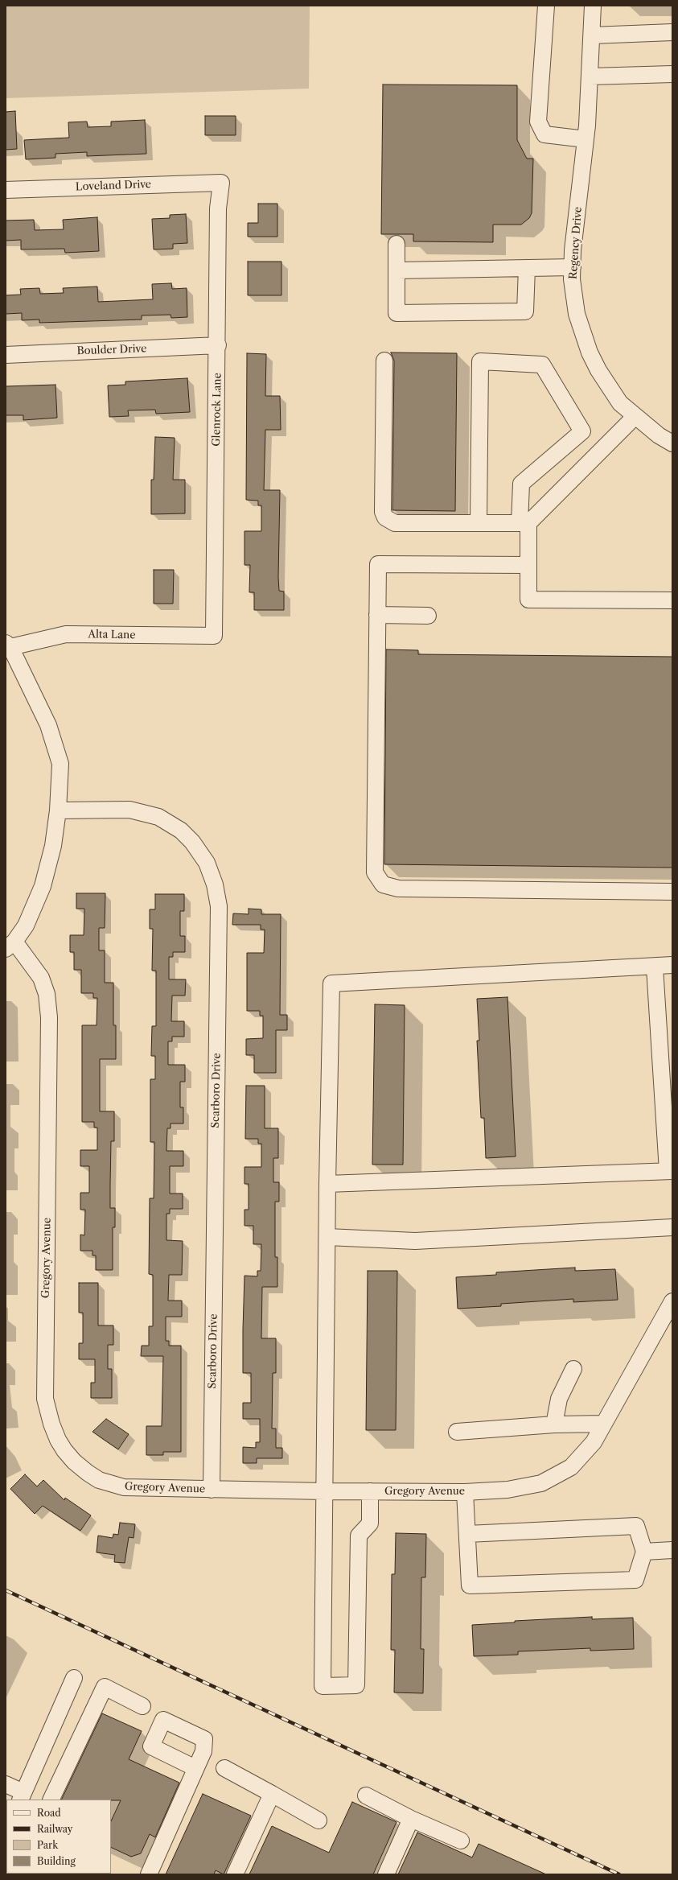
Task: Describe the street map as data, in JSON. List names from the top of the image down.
{
  "streets": {
    "street": [
      "Loveland Drive",
      "Regency Drive",
      "Boulder Drive",
      "Glenrock Lane",
      "Alta Lane",
      "Scarboro Drive",
      "Gregory Avenue"
    ]
  },
  "crossings": [
    ["Loveland Drive", "Glenrock Lane"],
    ["Boulder Drive", "Glenrock Lane"],
    ["Glenrock Lane", "Alta Lane"],
    ["Scarboro Drive", "Gregory Avenue"]
  ],
  "legend": [
    "Road",
    "Railway",
    "Park",
    "Building"
  ]
}
